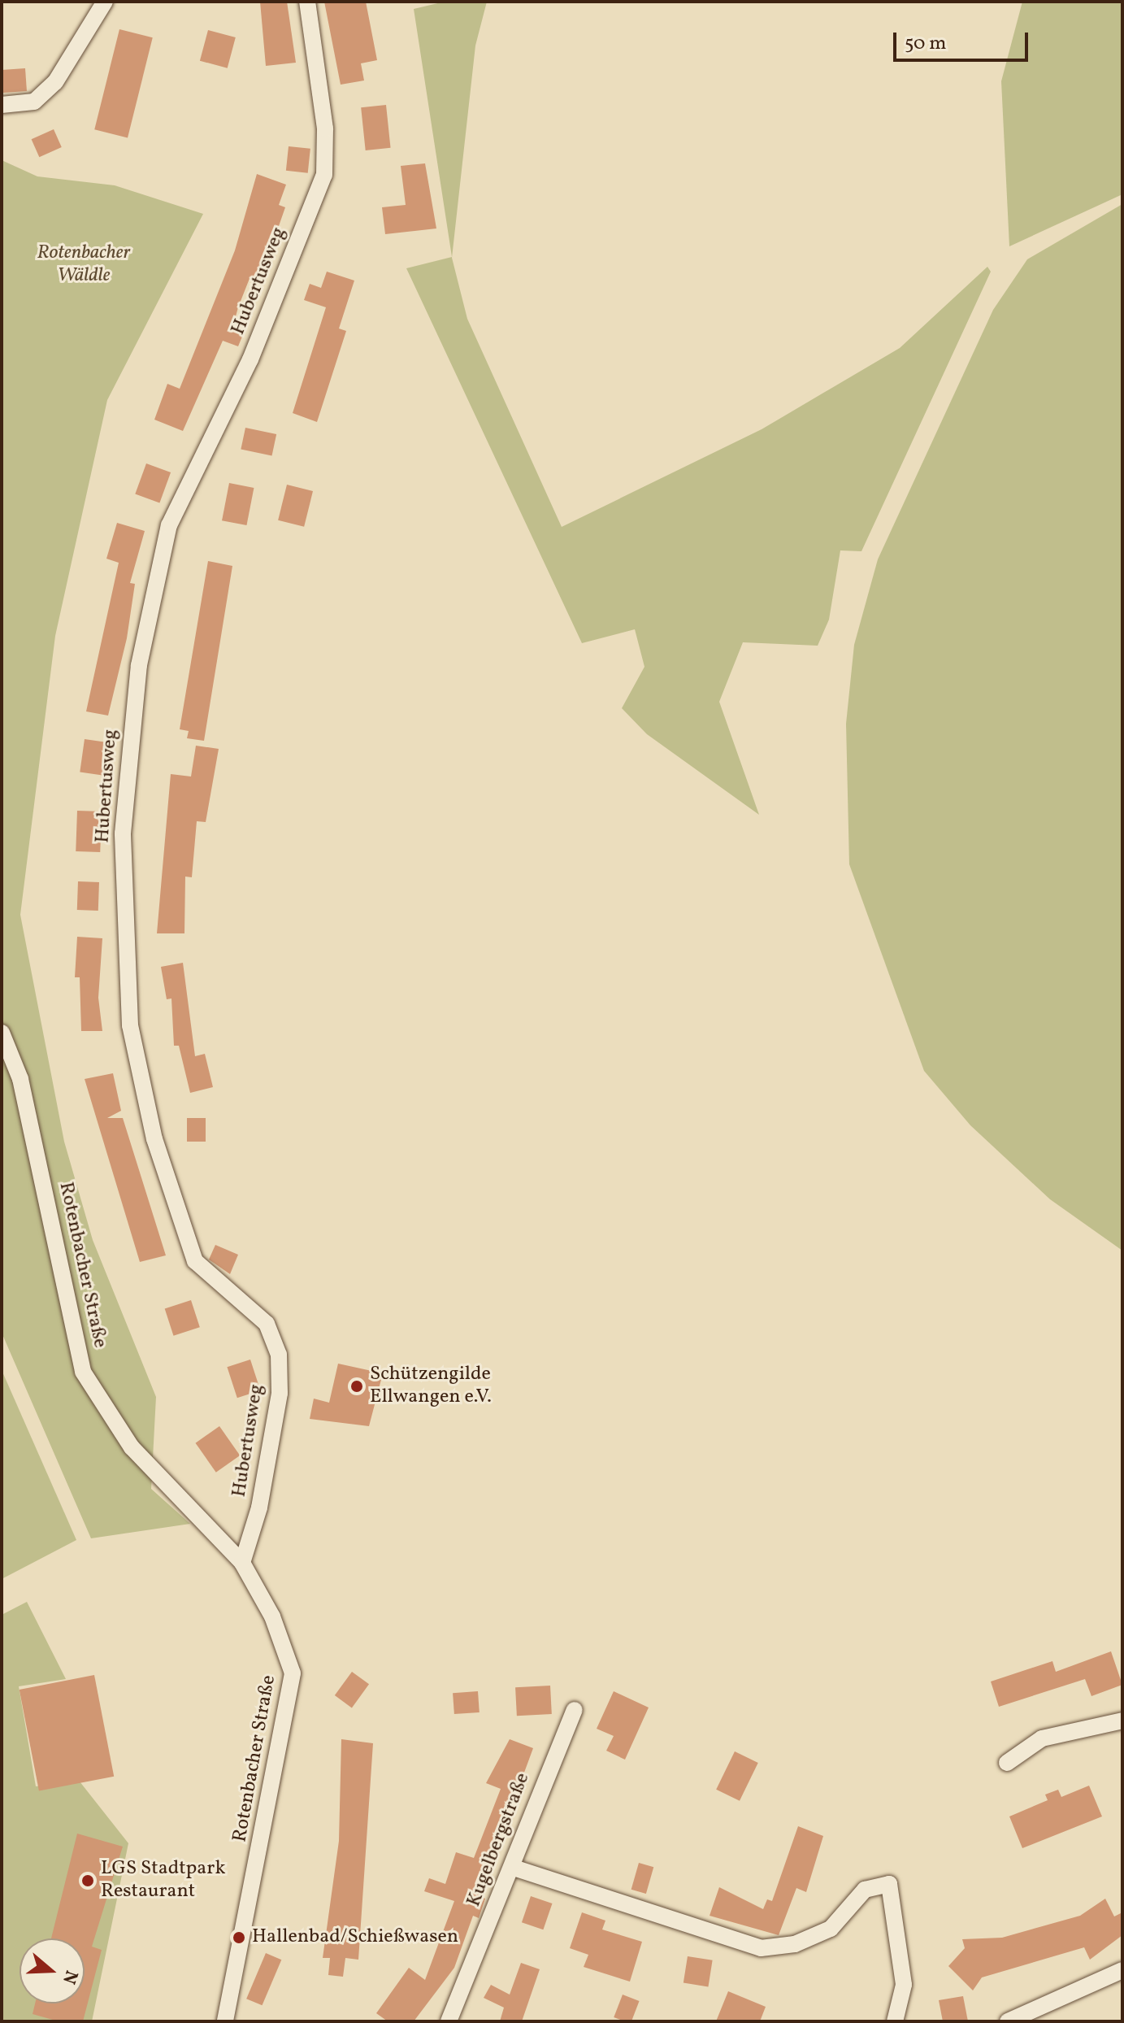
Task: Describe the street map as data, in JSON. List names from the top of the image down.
{
  "streets": {
    "street": ["Hubertusweg", "Rotenbacher Straße", "Kugelbergstraße"]
  },
  "crossings": [
    ["Hubertusweg", "Rotenbacher Straße"]
  ],
  "parks": ["Rotenbacher Wäldle"],
  "places": ["Schützengilde Ellwangen e.V.", "LGS Stadtpark Restaurant", "Hallenbad/Schießwasen"],
  "scale_bar": "50 m",
  "north": "right"
}
